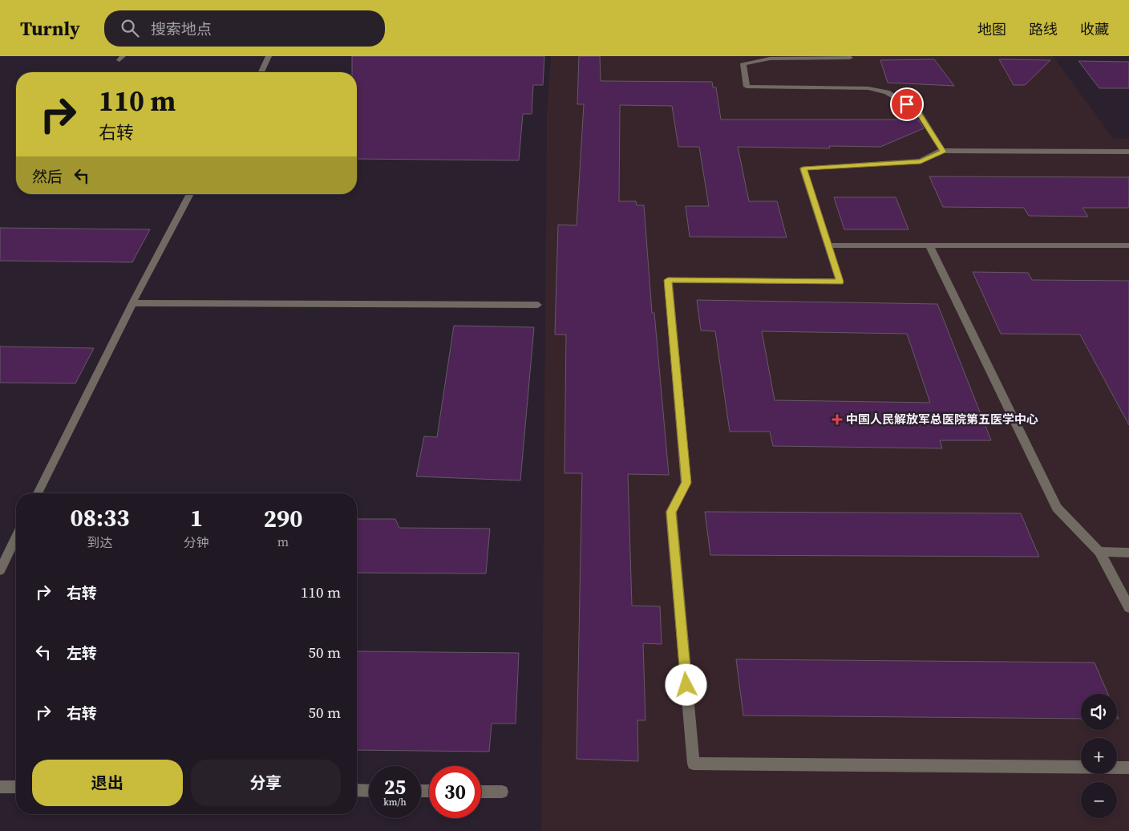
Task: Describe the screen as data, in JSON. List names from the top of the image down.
{
  "places": {
    "health": ["中国人民解放军总医院第五医学中心"]
  },
  "page": {
    "header": "Turnly",
    "search": "搜索地点",
    "nav": ["地图", "路线", "收藏"],
    "turn": ["110 m", "右转"],
    "then": "然后",
    "eta": [
      "08:33",
      "到达",
      "1",
      "分钟",
      "290",
      "m"
    ],
    "list": [
      {
        "name": "右转",
        "value": "110 m"
      },
      {
        "name": "左转",
        "value": "50 m"
      },
      {
        "name": "右转",
        "value": "50 m"
      }
    ],
    "map_buttons": ["+", "−"],
    "buttons": ["退出", "分享"],
    "speed": "25 km/h",
    "limit": "30"
  }
}
